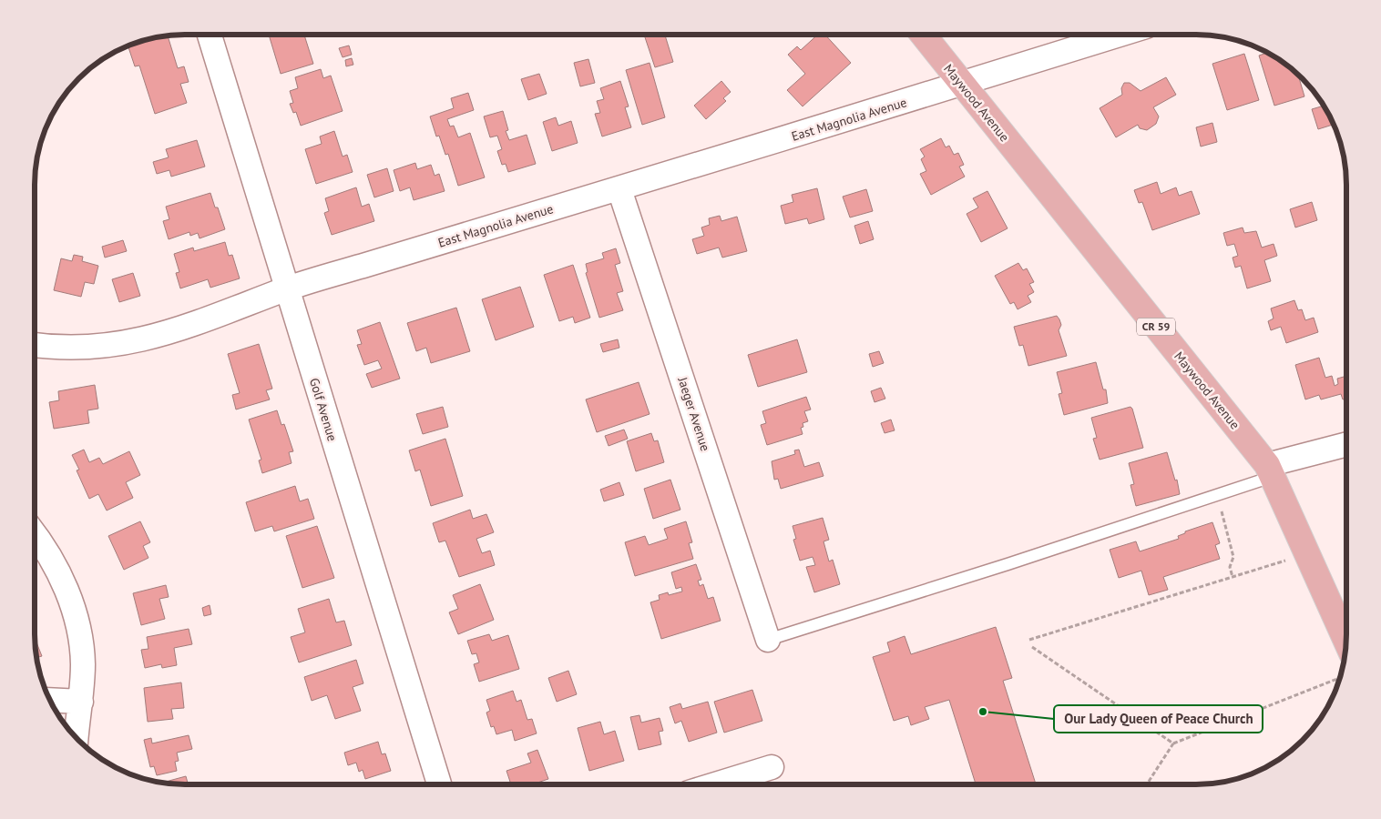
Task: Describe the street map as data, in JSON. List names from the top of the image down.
{
  "streets": {
    "main road": ["Maywood Avenue", "CR 59"],
    "street": ["East Magnolia Avenue", "Golf Avenue", "Jaeger Avenue"]
  },
  "crossings": [
    ["Maywood Avenue", "East Magnolia Avenue"],
    ["East Magnolia Avenue", "Golf Avenue"],
    ["East Magnolia Avenue", "Jaeger Avenue"]
  ],
  "places": ["Our Lady Queen of Peace Church"]
}
